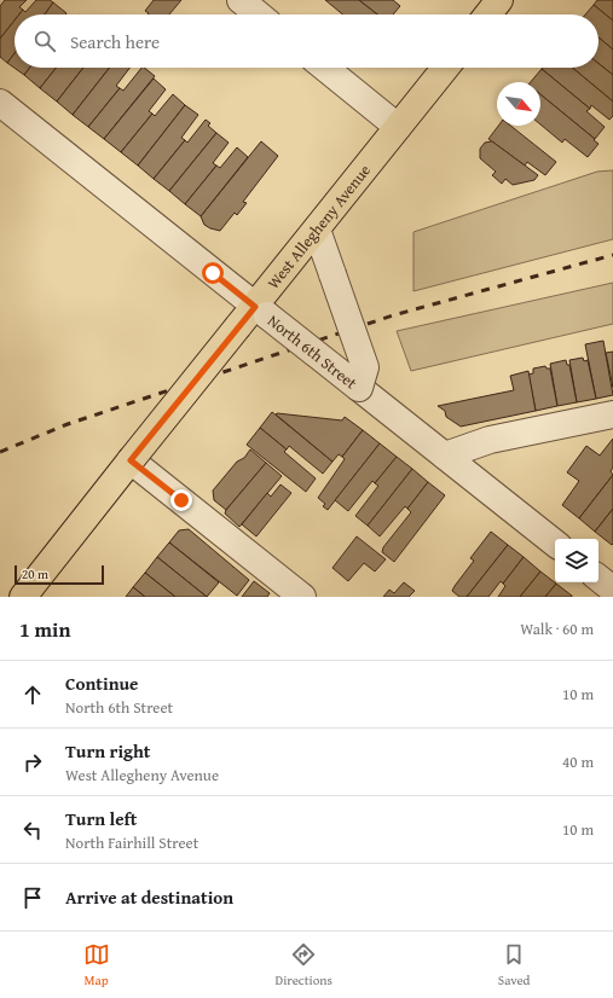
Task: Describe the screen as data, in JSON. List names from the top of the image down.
{
  "streets": {
    "main road": ["West Allegheny Avenue"],
    "street": ["North 6th Street"]
  },
  "crossings": [
    ["West Allegheny Avenue", "North 6th Street"]
  ],
  "scale_bar": "20 m",
  "north": "bottom right",
  "page": {
    "search": "Search here",
    "scale": "20 m",
    "heading": ["1 min", "Walk · 60 m"],
    "list": [
      ["Continue", "North 6th Street", "10 m"],
      ["Turn right", "West Allegheny Avenue", "40 m"],
      ["Turn left", "North Fairhill Street", "10 m"],
      "Arrive at destination"
    ],
    "nav": ["Map", "Directions", "Saved"]
  }
}
